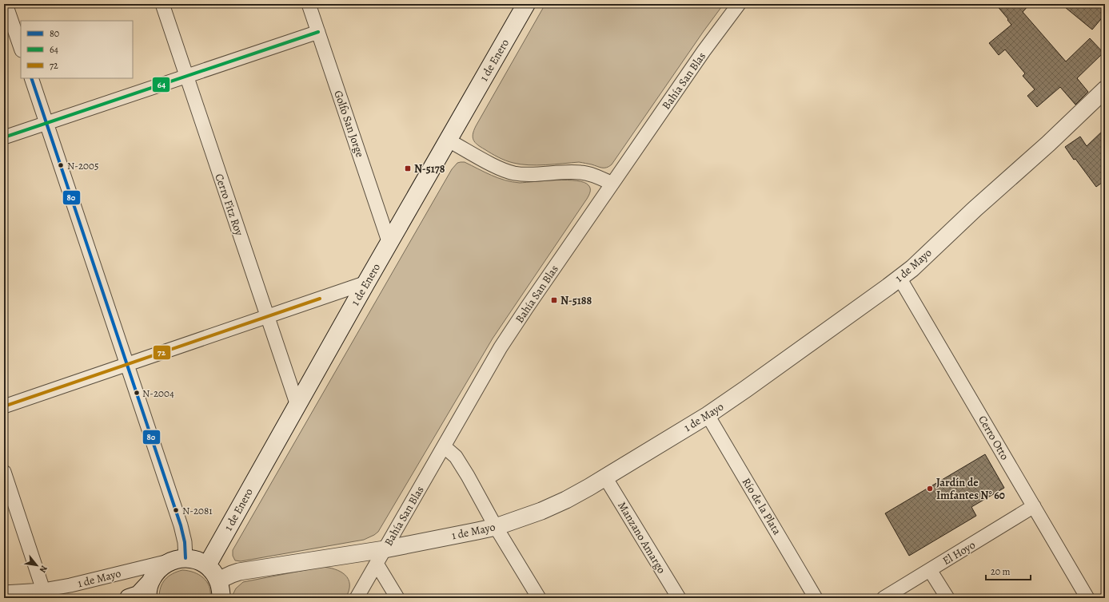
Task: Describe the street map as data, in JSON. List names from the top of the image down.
{
  "streets": {
    "main road": ["1 de Enero"],
    "street": [
      "Bahía San Blas",
      "Golfo San Jorge",
      "Cerro Fitz Roy",
      "1 de Mayo",
      "Cerro Otto",
      "Río de la Plata",
      "Manzano Amargo",
      "El Hoyo"
    ]
  },
  "crossings": [
    ["1 de Enero", "Golfo San Jorge"],
    ["1 de Enero", "Cerro Fitz Roy"],
    ["Bahía San Blas", "1 de Mayo"],
    ["1 de Mayo", "Cerro Otto"],
    ["1 de Mayo", "Río de la Plata"],
    ["1 de Mayo", "Manzano Amargo"],
    ["Cerro Otto", "El Hoyo"]
  ],
  "places": {
    "other": [
      "N-2005",
      "N-2004",
      "Jardín de Imfantes N° 60",
      "N-2081"
    ],
    "transit": ["N-5178", "N-5188"]
  },
  "lines": ["transit line 64", "transit line 80", "transit line 72"],
  "legend": ["80", "64", "72"],
  "scale_bar": "20 m",
  "north": "bottom right"
}
